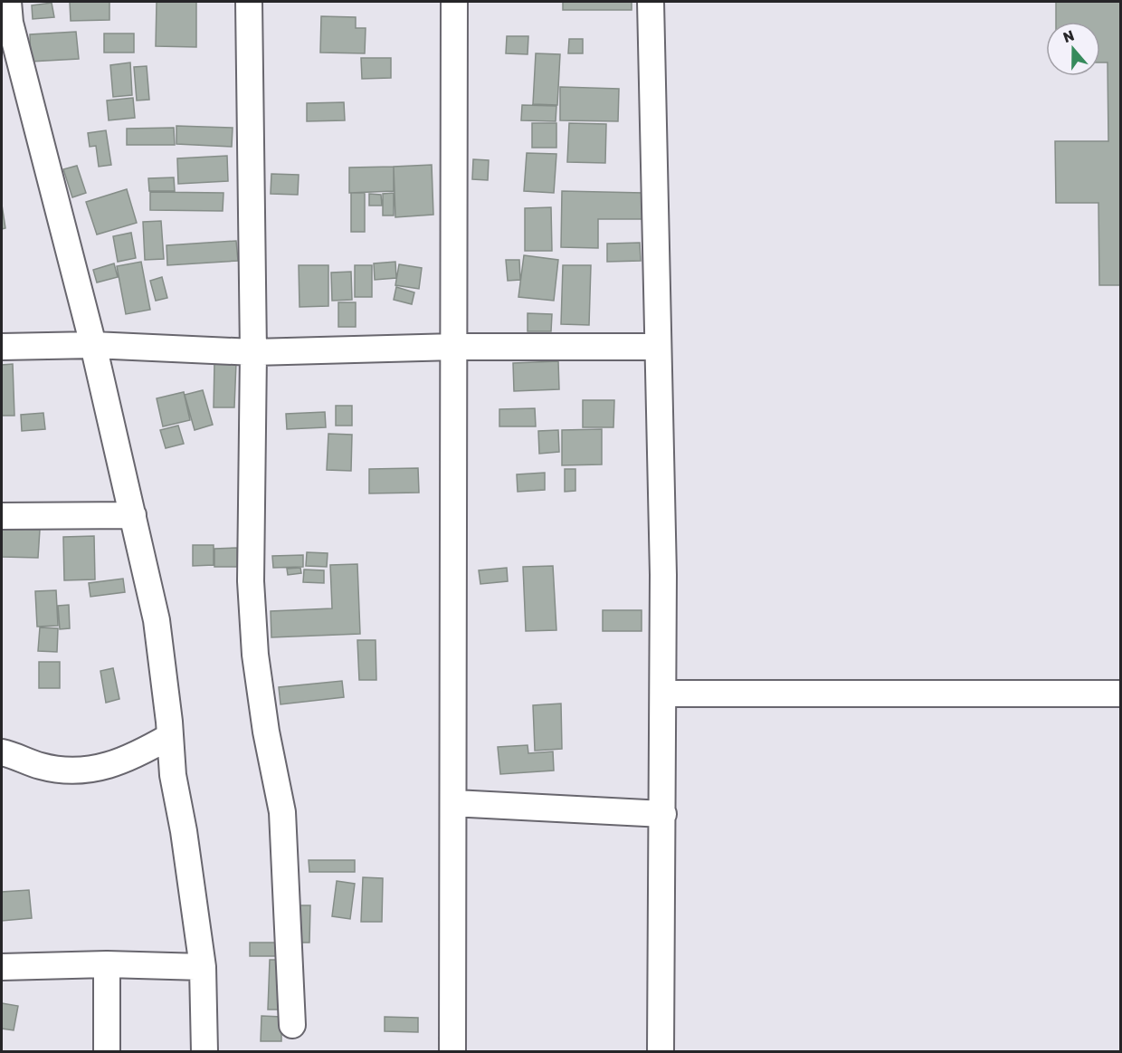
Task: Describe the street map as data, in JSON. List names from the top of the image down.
{
  "north": "top"
}
